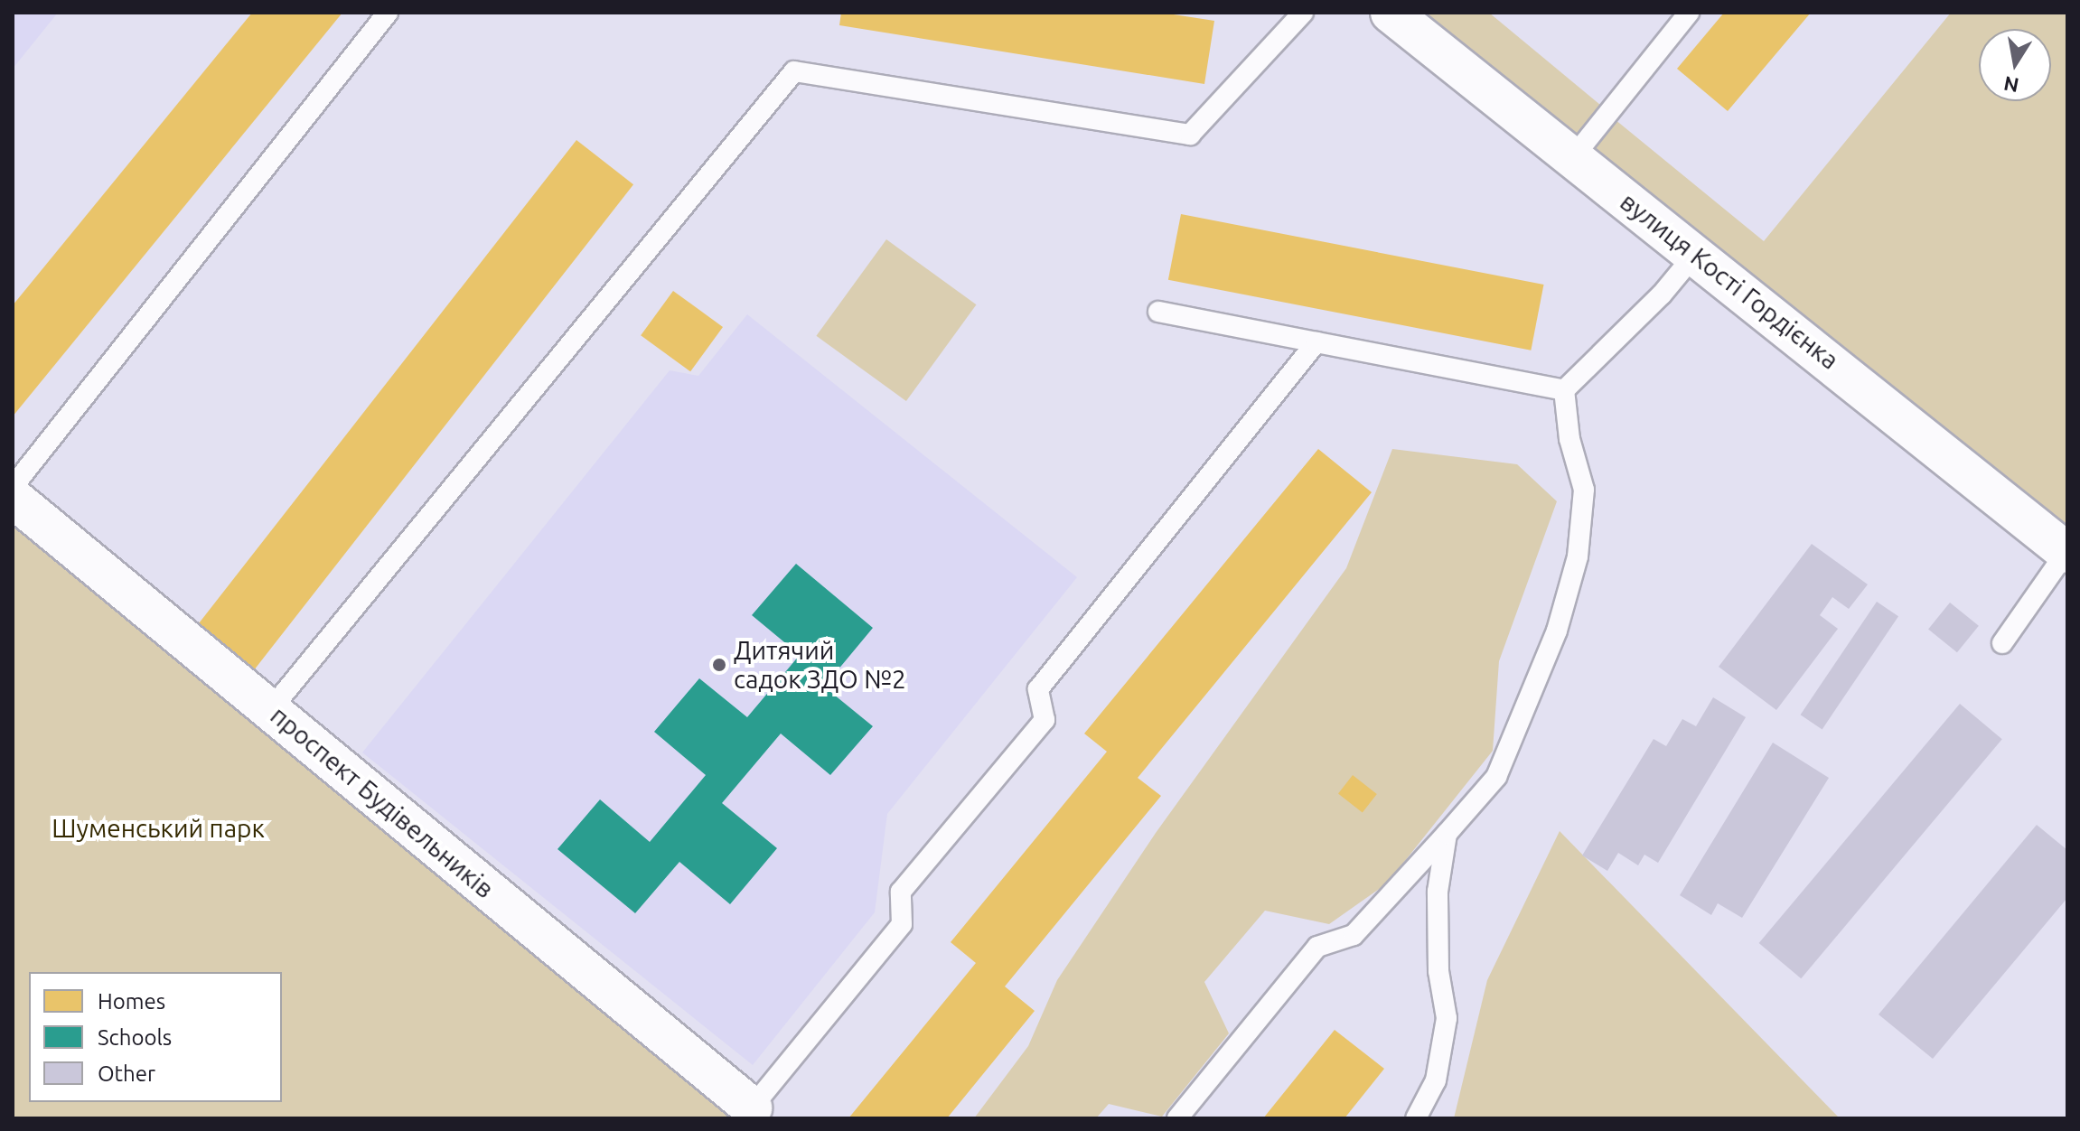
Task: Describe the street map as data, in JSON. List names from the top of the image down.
{
  "streets": {
    "street": ["вулиця Кості Гордієнка", "проспект Будівельників"]
  },
  "parks": ["Шуменський парк"],
  "places": ["Дитячий садок ЗДО №2"],
  "legend": ["Homes", "Schools", "Other"],
  "north": "bottom"
}
